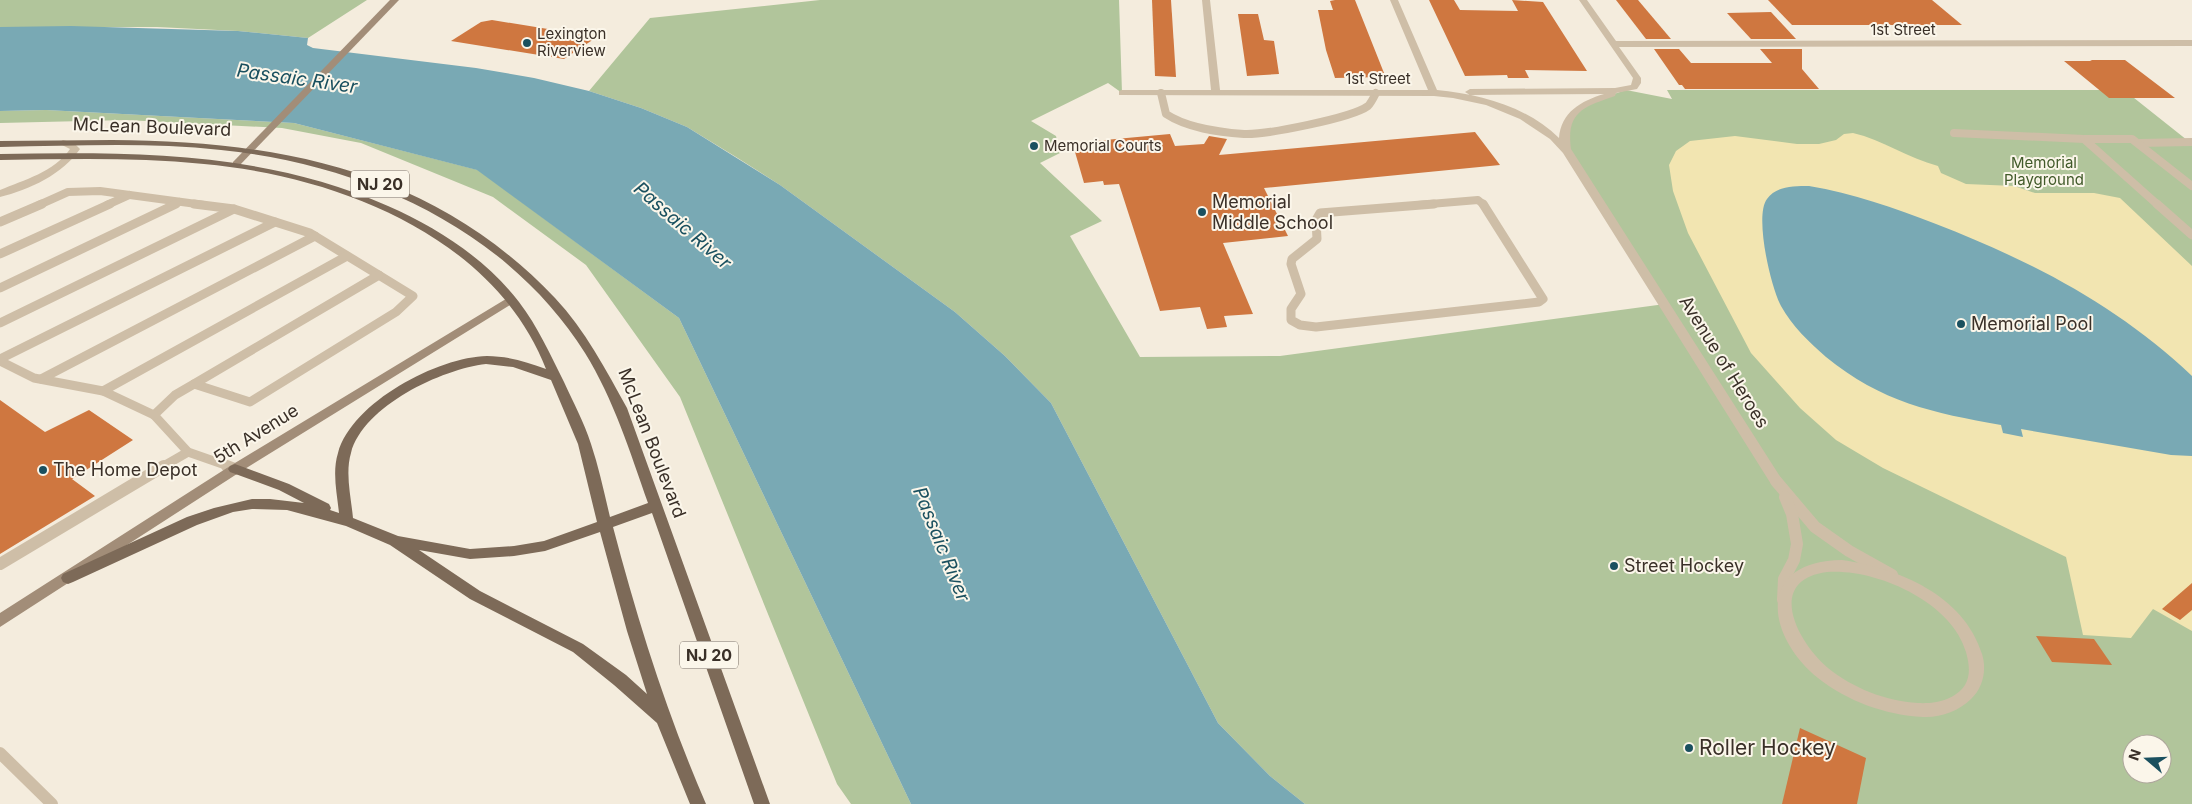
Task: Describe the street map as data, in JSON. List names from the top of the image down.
{
  "streets": {
    "main road": ["McLean Boulevard", "NJ 20", "5th Avenue"],
    "street": ["1st Street", "Avenue of Heroes"]
  },
  "crossings": [
    ["1st Street", "Avenue of Heroes"],
    ["McLean Boulevard", "5th Avenue"]
  ],
  "water": ["Passaic River"],
  "parks": ["Memorial Playground"],
  "places": [
    "Lexington Riverview",
    "Memorial Courts",
    "Memorial Middle School",
    "Memorial Pool",
    "The Home Depot",
    "Street Hockey",
    "Roller Hockey"
  ],
  "north": "left"
}
